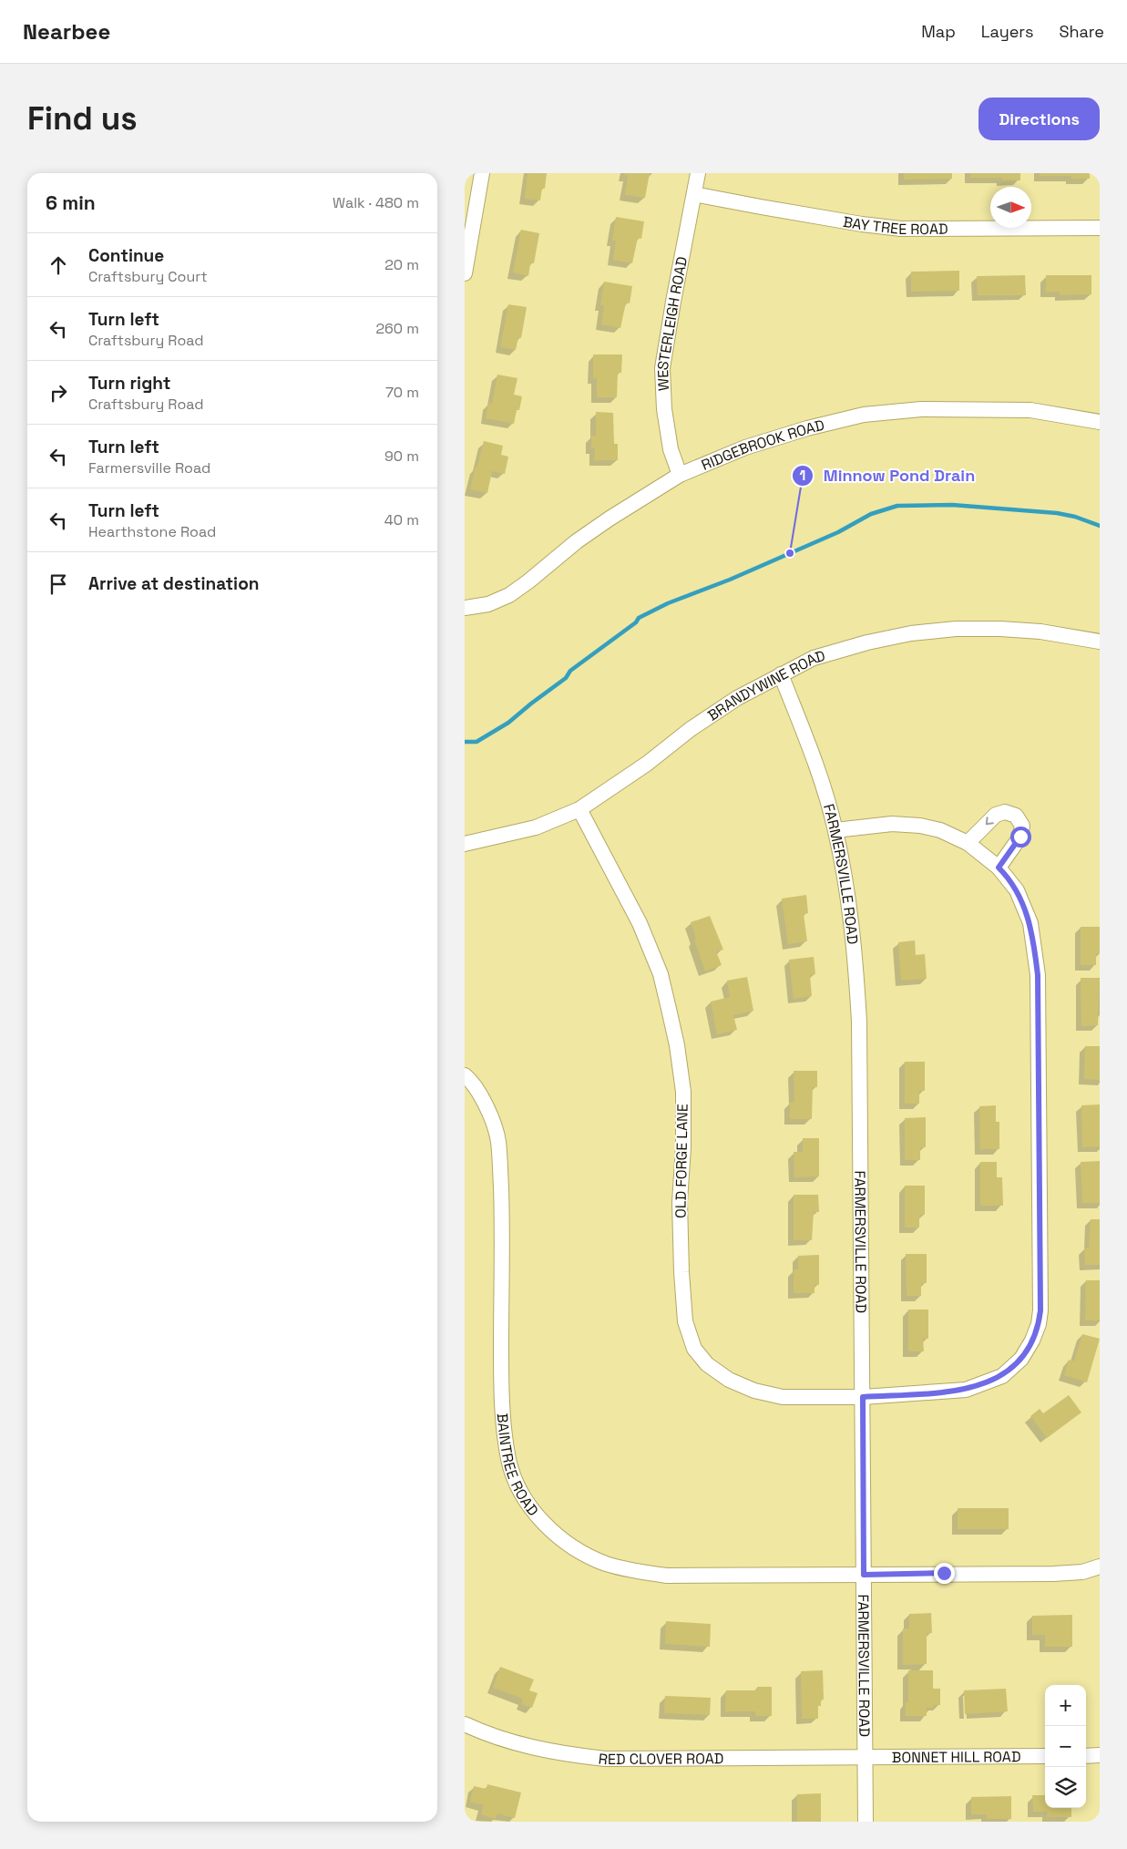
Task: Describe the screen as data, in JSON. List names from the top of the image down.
{
  "streets": {
    "street": [
      "BAY TREE ROAD",
      "WESTERLEIGH ROAD",
      "RIDGEBROOK ROAD",
      "BRANDYWINE ROAD",
      "FARMERSVILLE ROAD",
      "OLD FORGE LANE",
      "BAINTREE ROAD",
      "BONNET HILL ROAD",
      "RED CLOVER ROAD"
    ]
  },
  "crossings": [
    ["BAY TREE ROAD", "WESTERLEIGH ROAD"],
    ["WESTERLEIGH ROAD", "RIDGEBROOK ROAD"],
    ["BRANDYWINE ROAD", "FARMERSVILLE ROAD"],
    ["BRANDYWINE ROAD", "OLD FORGE LANE"],
    ["FARMERSVILLE ROAD", "OLD FORGE LANE"],
    ["FARMERSVILLE ROAD", "BAINTREE ROAD"],
    ["FARMERSVILLE ROAD", "BONNET HILL ROAD"],
    ["FARMERSVILLE ROAD", "RED CLOVER ROAD"],
    ["BONNET HILL ROAD", "RED CLOVER ROAD"]
  ],
  "places": ["Minnow Pond Drain"],
  "north": "right",
  "page": {
    "header": "Nearbee",
    "nav": ["Map", "Layers", "Share"],
    "buttons": "Directions",
    "title": "Find us",
    "heading": ["6 min", "Walk · 480 m"],
    "list": [
      ["Continue", "Craftsbury Court", "20 m"],
      ["Turn left", "Craftsbury Road", "260 m"],
      ["Turn right", "Craftsbury Road", "70 m"],
      ["Turn left", "Farmersville Road", "90 m"],
      ["Turn left", "Hearthstone Road", "40 m"],
      "Arrive at destination"
    ],
    "map_buttons": ["+", "−"]
  }
}
